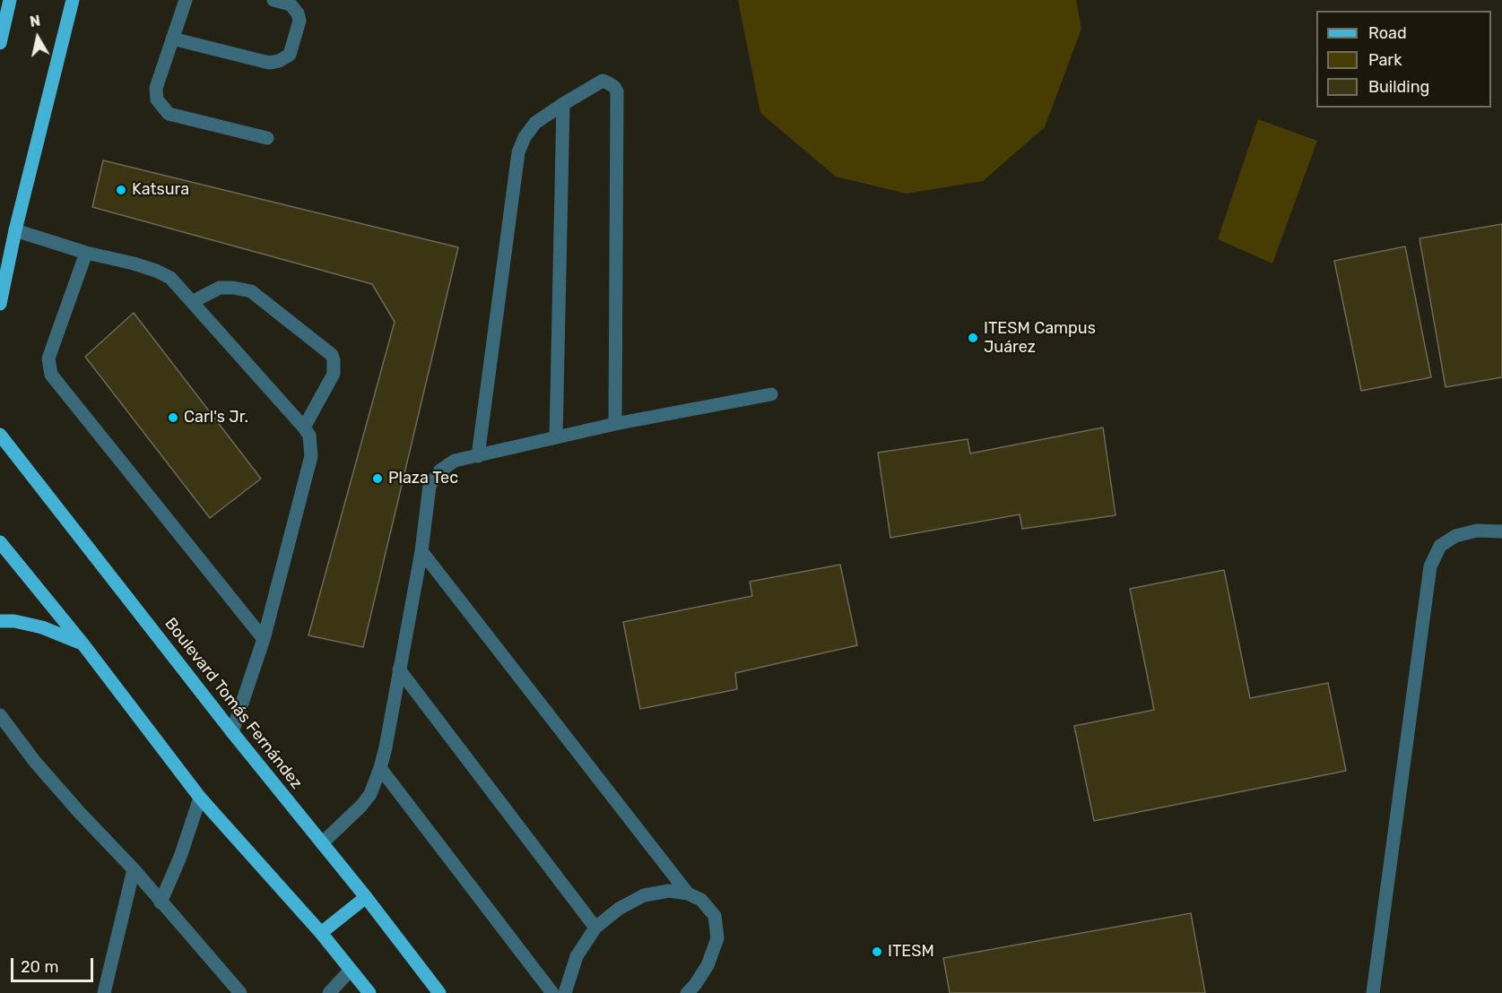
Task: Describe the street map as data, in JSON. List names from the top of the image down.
{
  "streets": {
    "main road": ["Boulevard Tomás Fernández"]
  },
  "places": [
    "Katsura",
    "ITESM Campus Juárez",
    "Carl's Jr.",
    "Plaza Tec",
    "ITESM"
  ],
  "legend": ["Road", "Park", "Building"],
  "scale_bar": "20 m",
  "north": "top"
}
